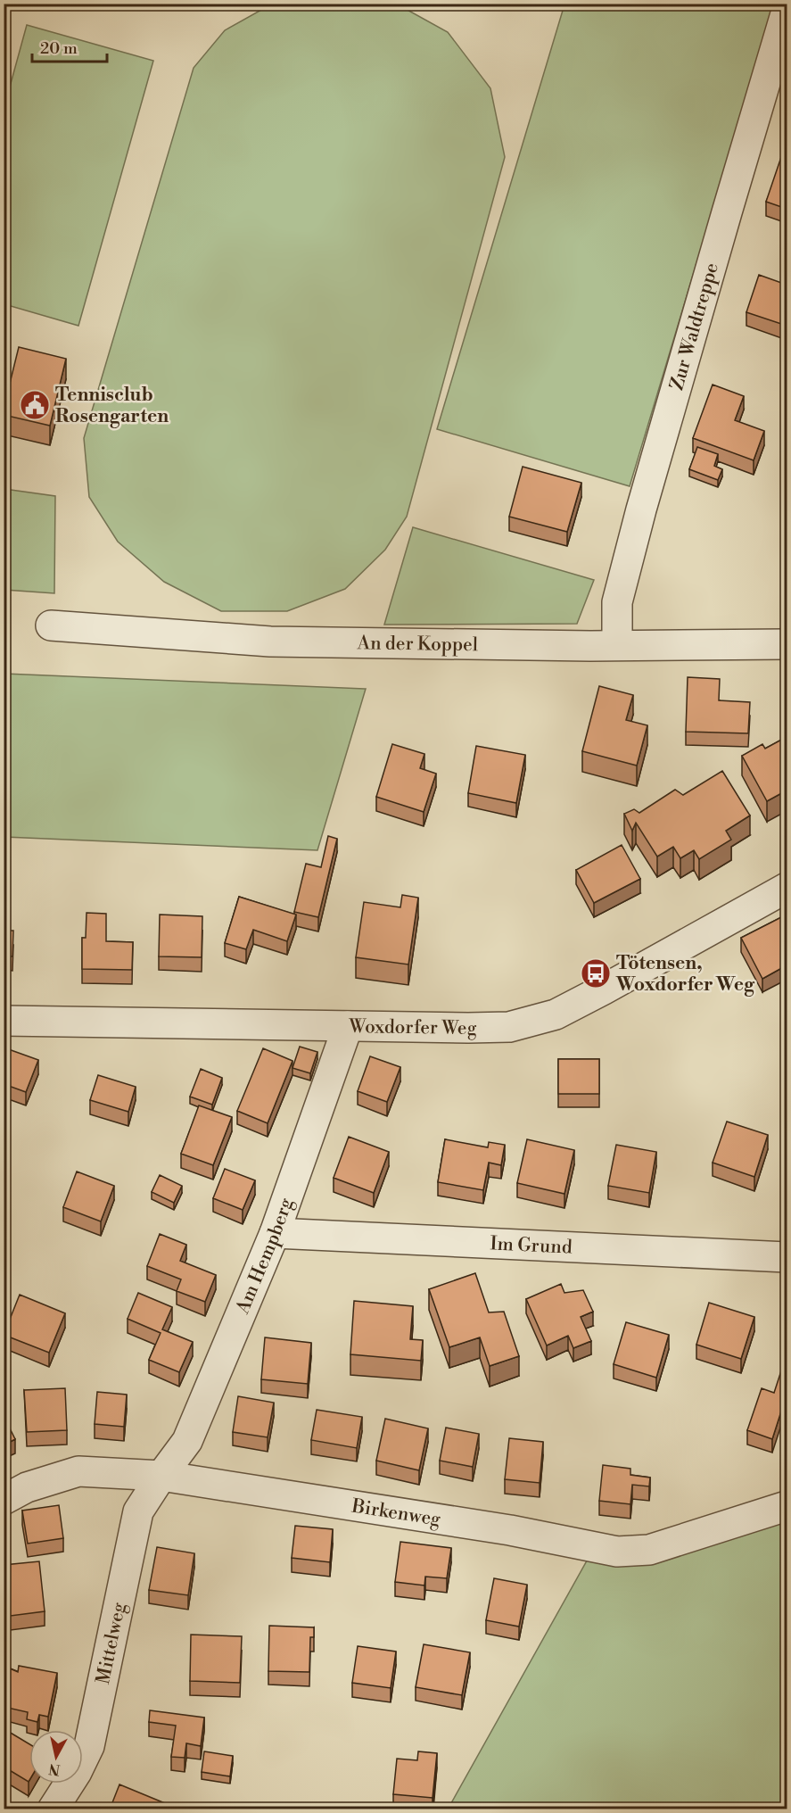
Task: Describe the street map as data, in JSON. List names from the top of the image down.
{
  "streets": {
    "street": [
      "Zur Waldtreppe",
      "An der Koppel",
      "Woxdorfer Weg",
      "Im Grund",
      "Am Hempberg",
      "Birkenweg",
      "Mittelweg"
    ]
  },
  "crossings": [
    ["Zur Waldtreppe", "An der Koppel"],
    ["Woxdorfer Weg", "Am Hempberg"],
    ["Im Grund", "Am Hempberg"],
    ["Am Hempberg", "Birkenweg"],
    ["Am Hempberg", "Mittelweg"],
    ["Birkenweg", "Mittelweg"]
  ],
  "places": {
    "public building": ["Tennisclub Rosengarten"],
    "bus stop": ["Tötensen, Woxdorfer Weg"]
  },
  "scale_bar": "20 m",
  "north": "bottom"
}
